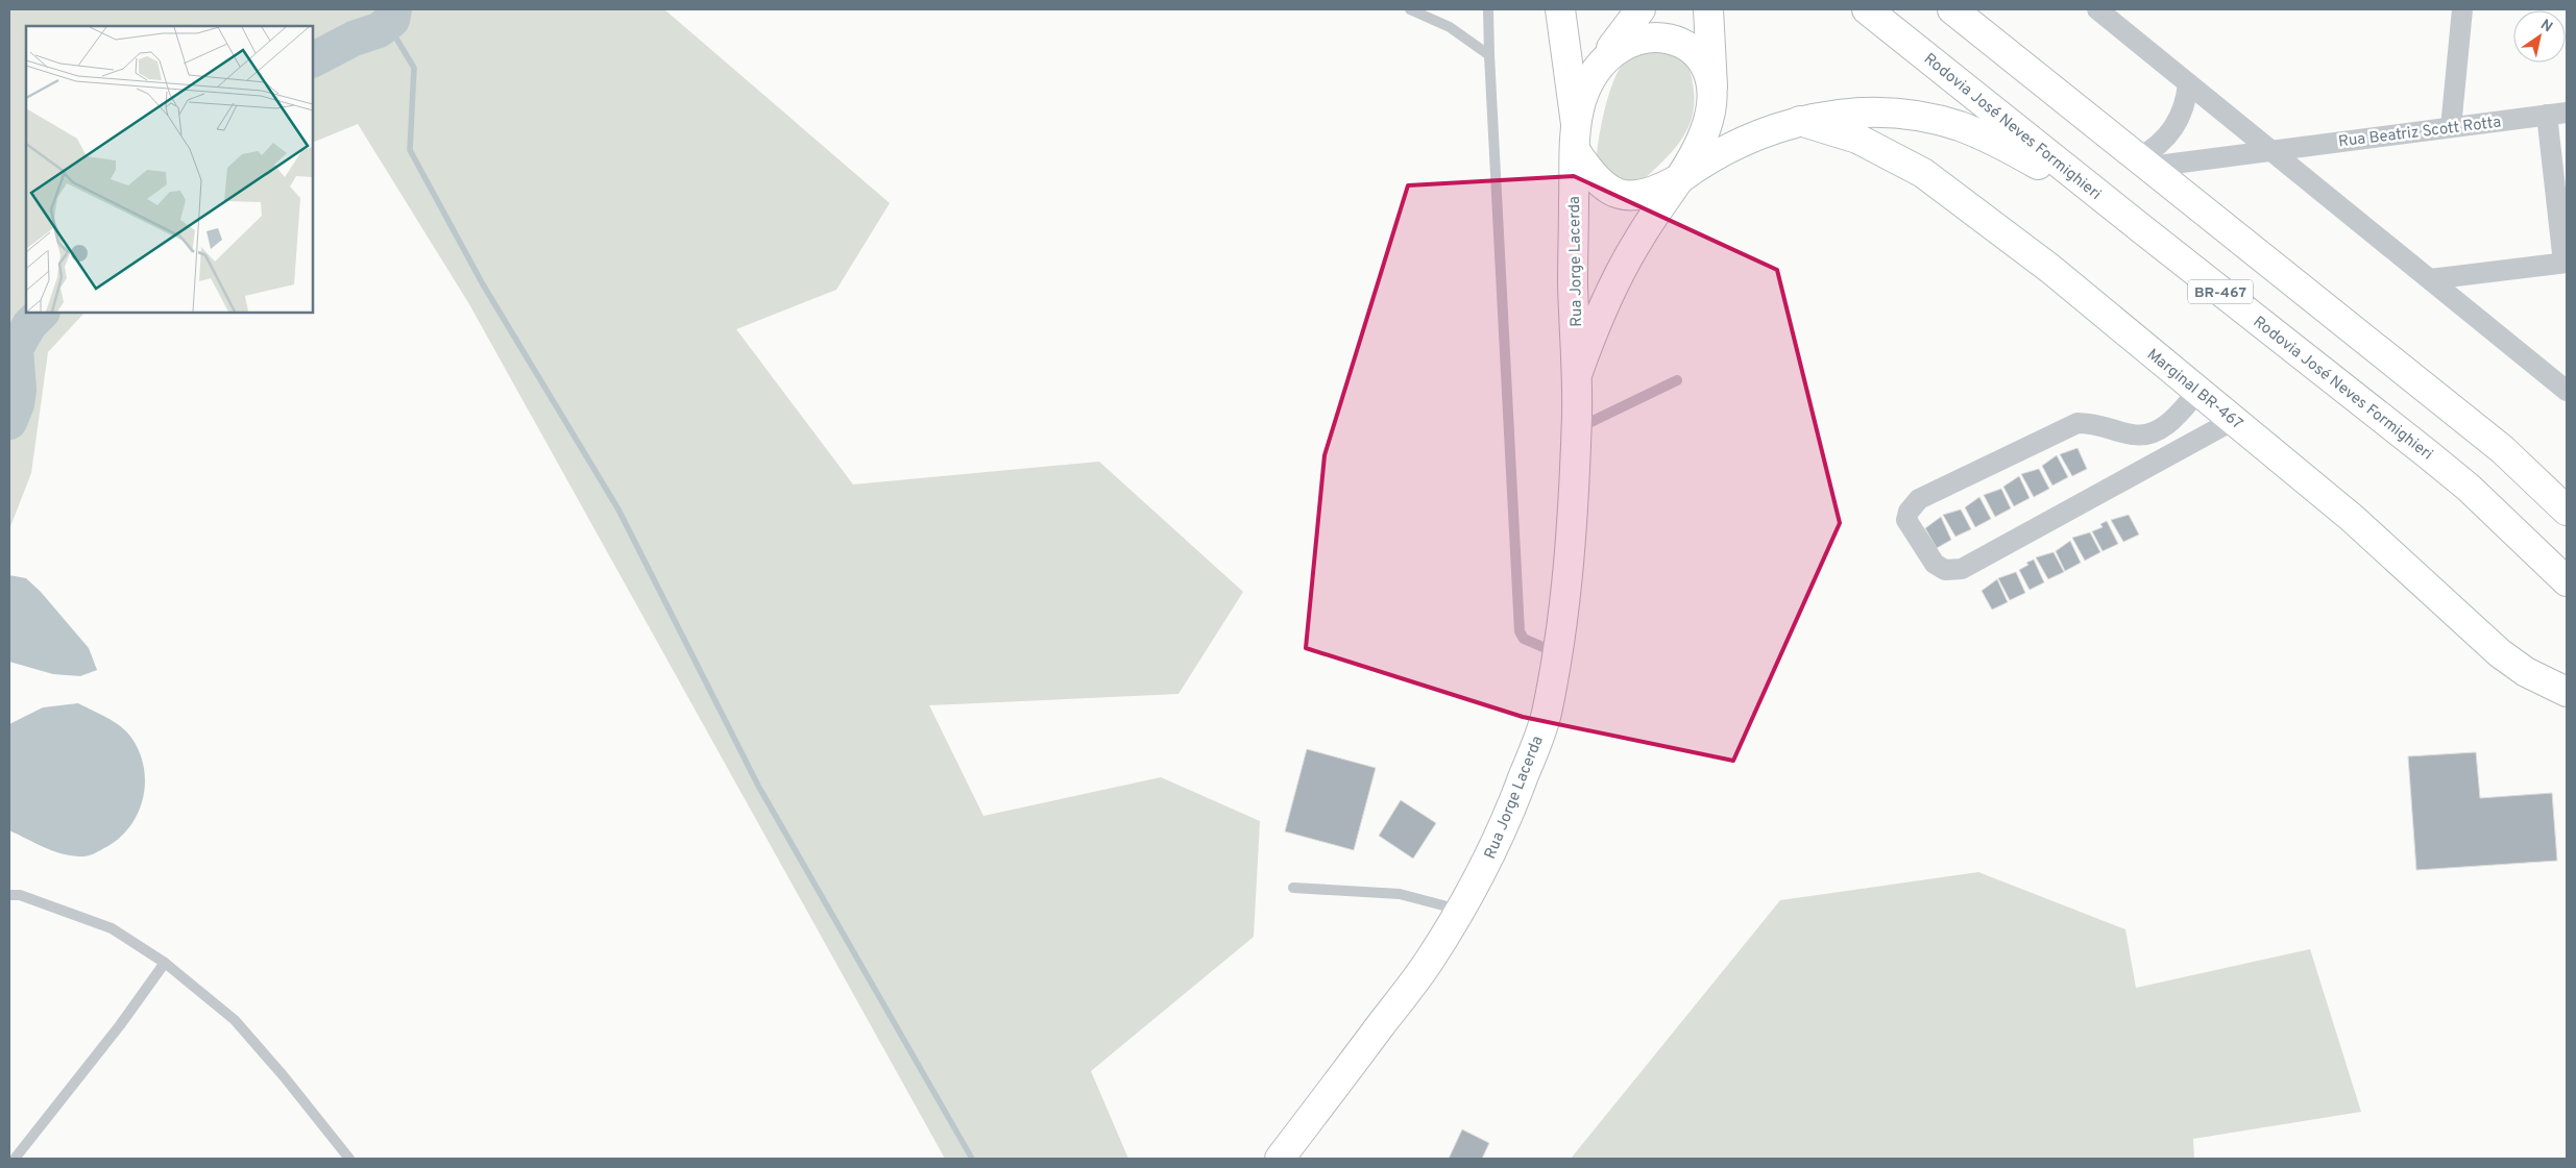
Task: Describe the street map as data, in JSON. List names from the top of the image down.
{
  "streets": {
    "main road": [
      "Rodovia José Neves Formighieri",
      "Rua Jorge Lacerda",
      "BR-467",
      "Marginal BR-467"
    ],
    "street": ["Rua Beatriz Scott Rotta"]
  },
  "crossings": [
    ["Rua Beatriz Scott Rotta", "BR-467"]
  ],
  "north": "top right"
}
